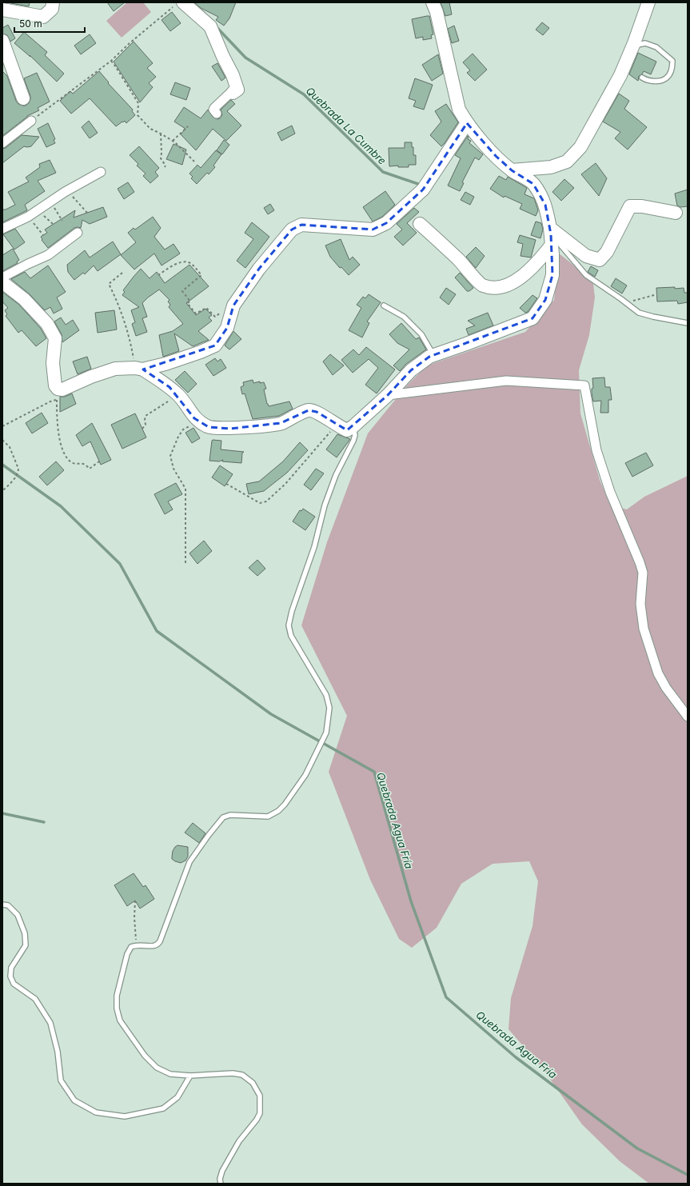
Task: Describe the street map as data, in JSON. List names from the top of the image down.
{
  "water": ["Quebrada La Cumbre", "Quebrada Agua Fría"],
  "scale_bar": "50 m"
}
